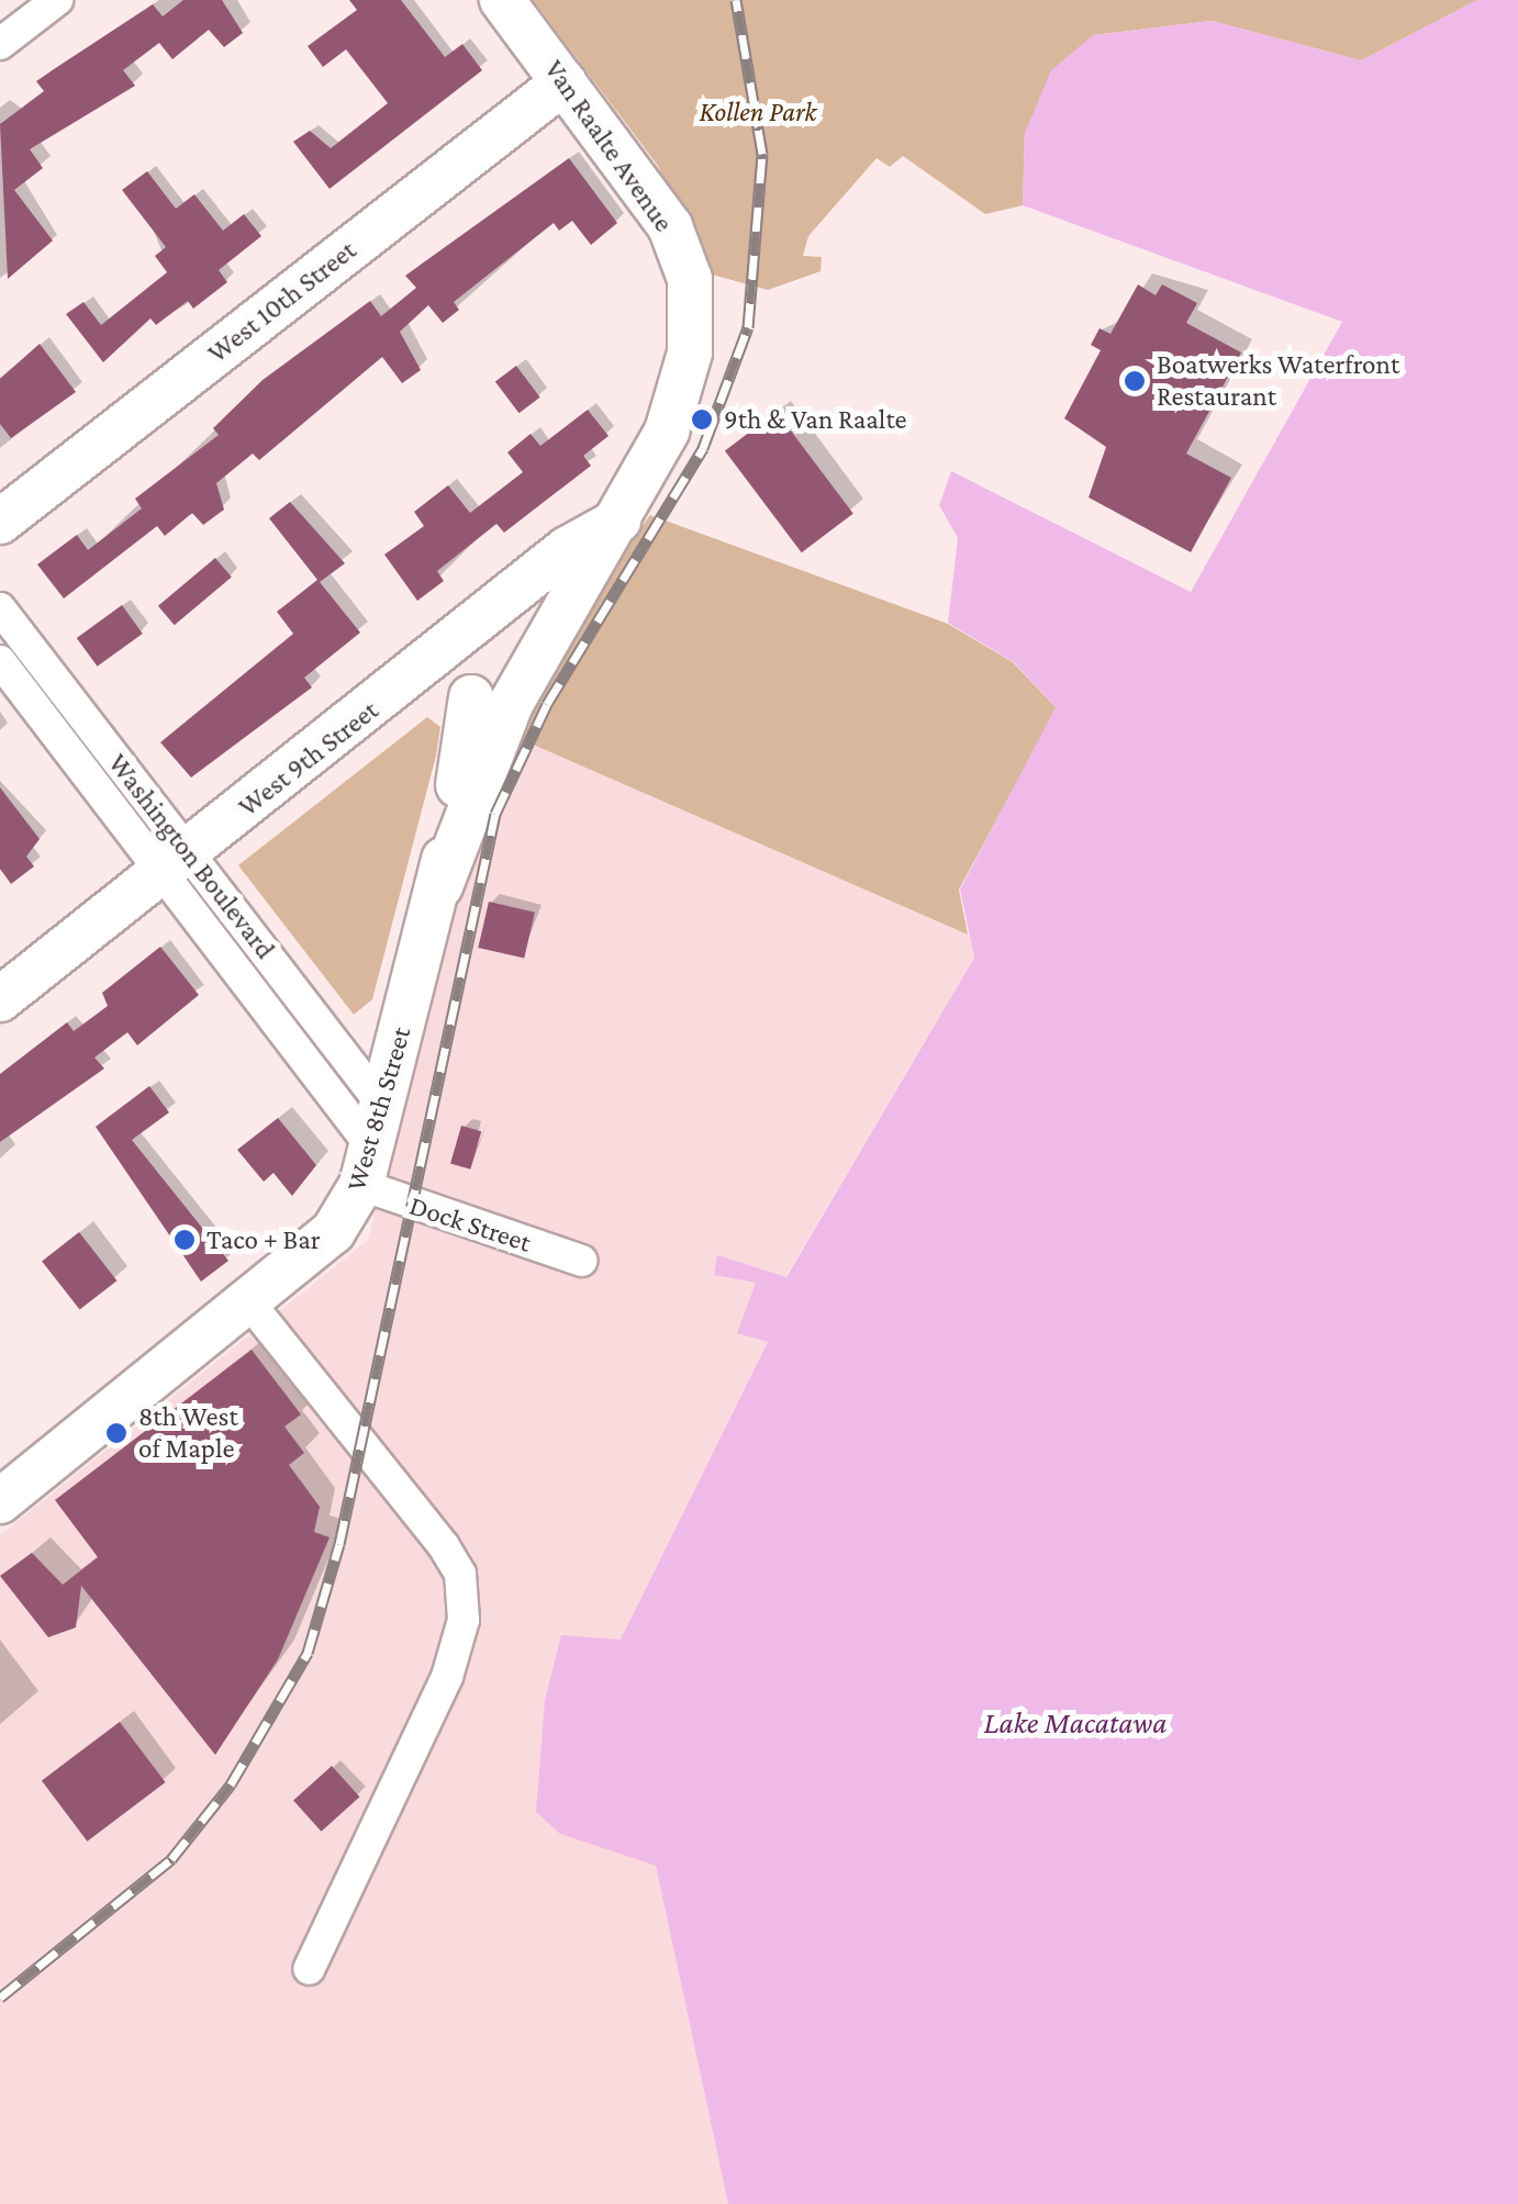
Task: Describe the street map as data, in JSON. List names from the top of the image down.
{
  "streets": {
    "street": [
      "Van Raalte Avenue",
      "West 10th Street",
      "West 9th Street",
      "Washington Boulevard",
      "West 8th Street",
      "Dock Street"
    ]
  },
  "crossings": [
    ["Van Raalte Avenue", "West 10th Street"],
    ["Van Raalte Avenue", "West 8th Street"],
    ["West 9th Street", "Washington Boulevard"],
    ["West 9th Street", "West 8th Street"],
    ["Washington Boulevard", "West 8th Street"],
    ["Washington Boulevard", "Dock Street"],
    ["West 8th Street", "Dock Street"]
  ],
  "water": ["Lake Macatawa"],
  "parks": ["Kollen Park"],
  "places": [
    "Boatwerks Waterfront Restaurant",
    "9th & Van Raalte",
    "Taco + Bar",
    "8th West of Maple"
  ]
}
